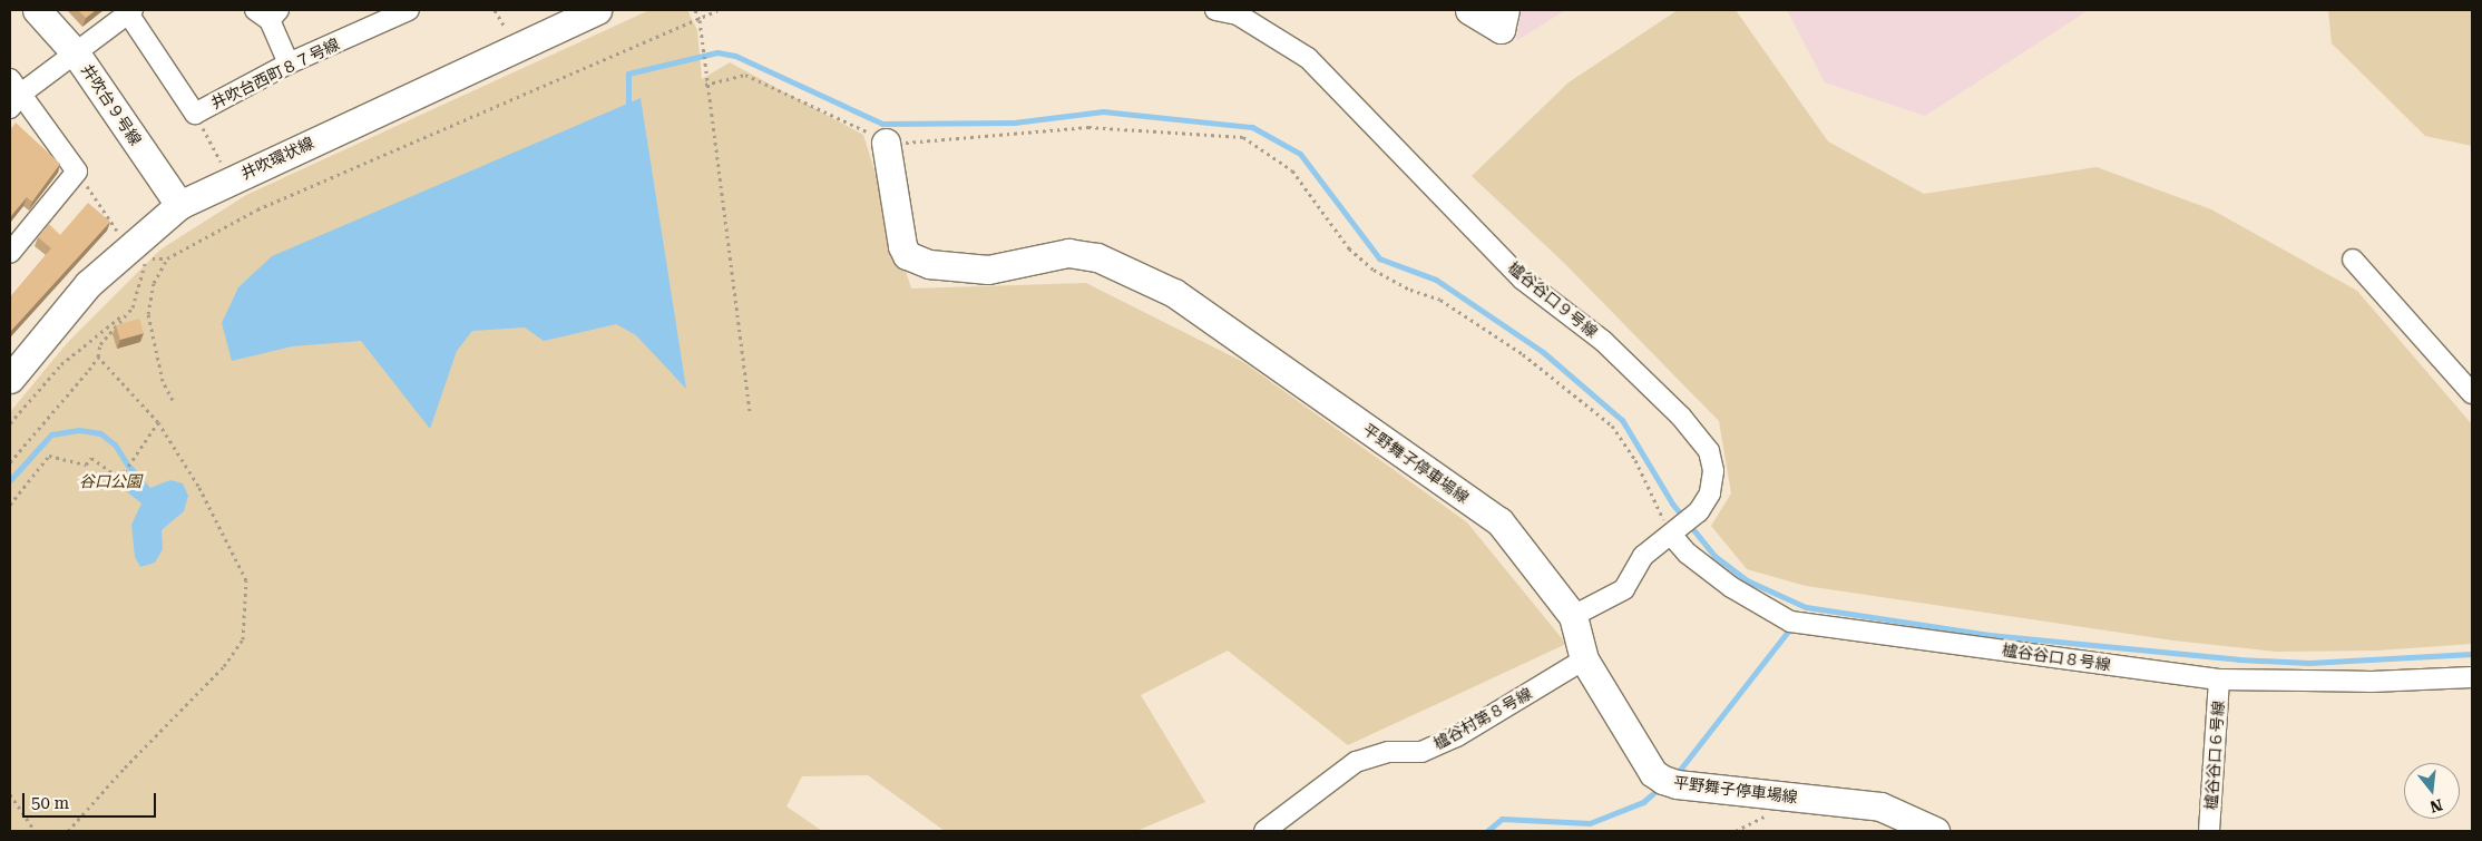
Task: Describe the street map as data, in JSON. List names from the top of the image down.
{
  "streets": {
    "main road": ["井吹台９号線", "井吹環状線", "平野舞子停車場線"],
    "street": [
      "井吹台西町８７号線",
      "櫨谷谷口９号線",
      "櫨谷谷口８号線",
      "櫨谷村第８号線",
      "櫨谷谷口６号線"
    ]
  },
  "crossings": [
    ["井吹台９号線", "井吹環状線"],
    ["櫨谷谷口９号線", "平野舞子停車場線"],
    ["櫨谷谷口９号線", "櫨谷谷口８号線"],
    ["平野舞子停車場線", "櫨谷村第８号線"],
    ["櫨谷谷口８号線", "櫨谷谷口６号線"]
  ],
  "parks": ["谷口公園"],
  "scale_bar": "50 m",
  "north": "bottom"
}
